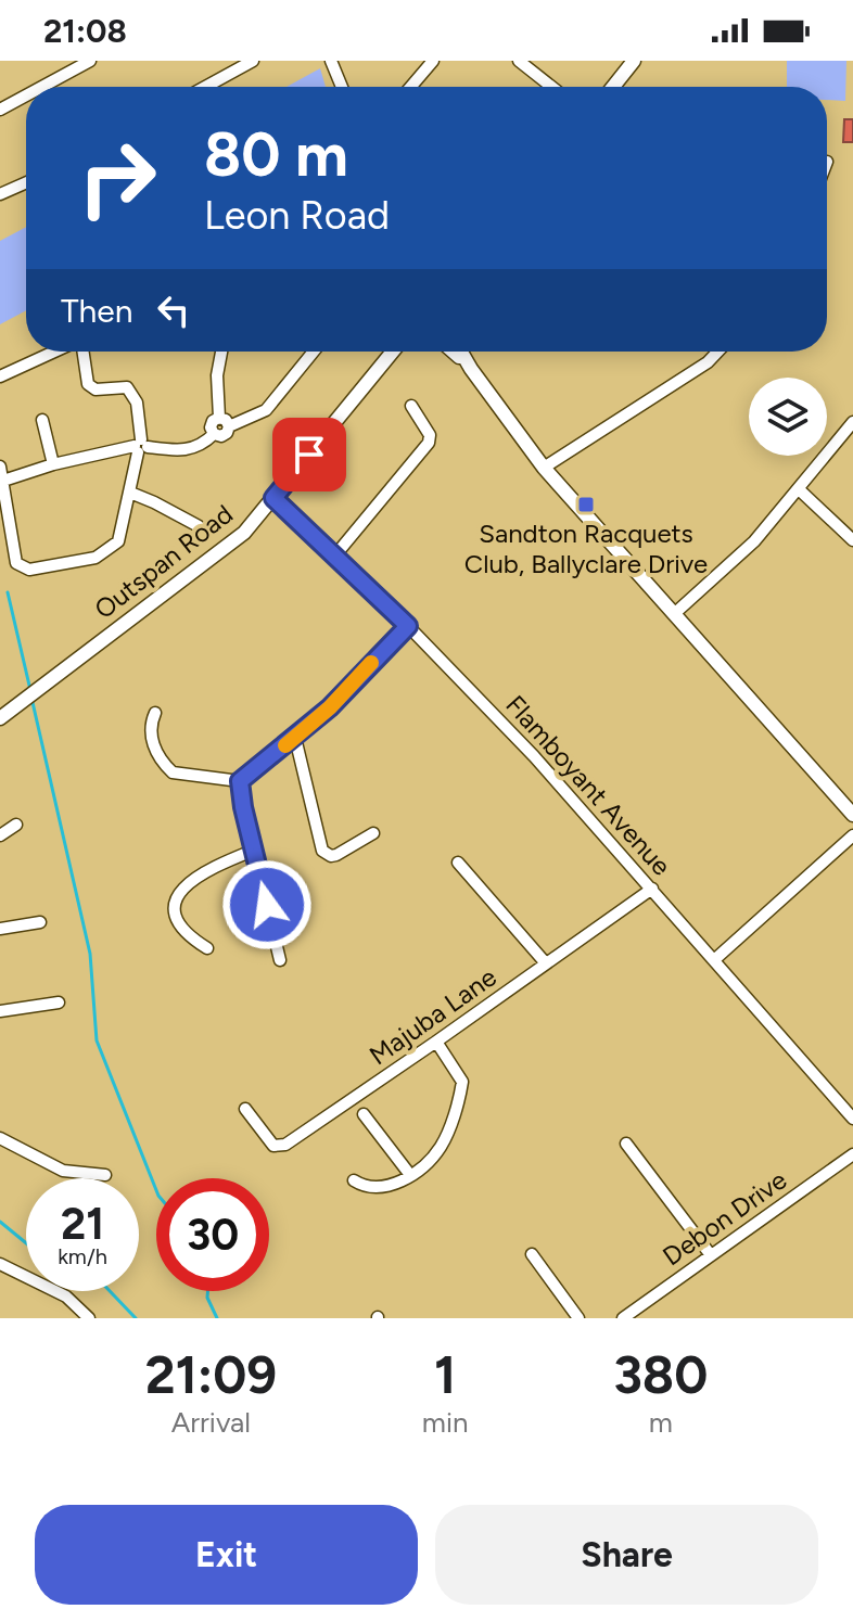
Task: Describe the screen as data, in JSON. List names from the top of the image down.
{
  "streets": {
    "street": [
      "Outspan Road",
      "Flamboyant Avenue",
      "Majuba Lane",
      "Debon Drive"
    ]
  },
  "crossings": [
    ["Outspan Road", "Flamboyant Avenue"],
    ["Flamboyant Avenue", "Majuba Lane"]
  ],
  "places": {
    "transit": ["Sandton Racquets Club, Ballyclare Drive"]
  },
  "page": {
    "status": "21:08",
    "turn": ["80 m", "Leon Road"],
    "then": "Then",
    "speed": "21 km/h",
    "limit": "30",
    "eta": [
      "21:09",
      "Arrival",
      "1",
      "min",
      "380",
      "m"
    ],
    "buttons": ["Exit", "Share"]
  }
}
